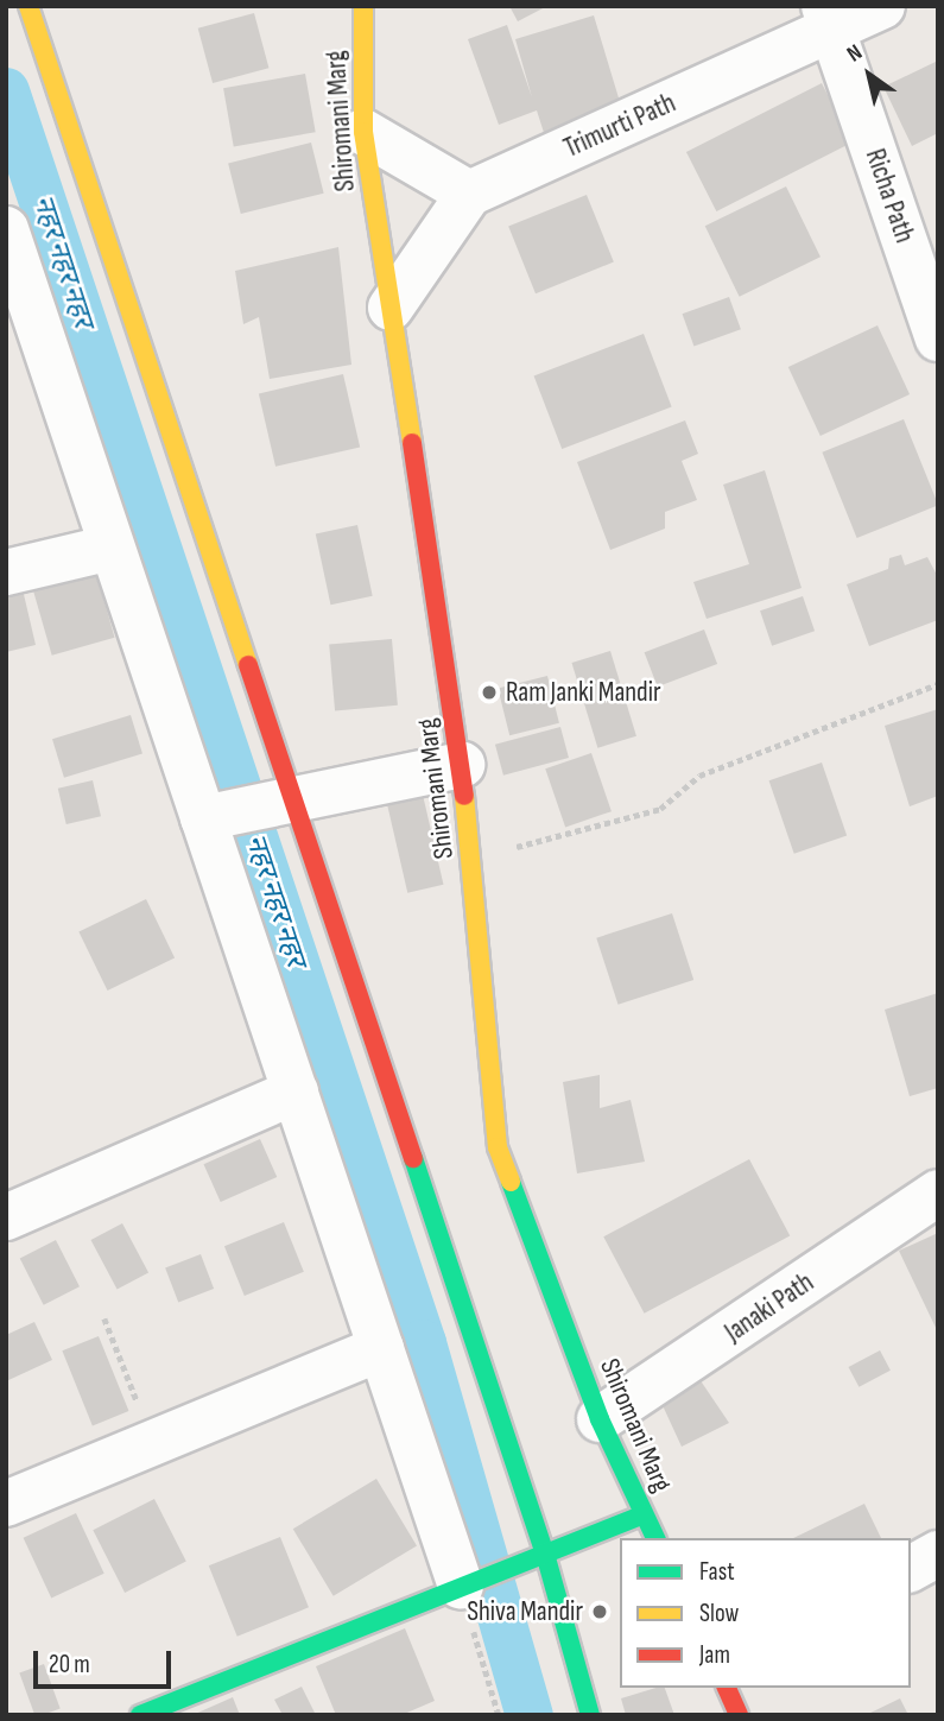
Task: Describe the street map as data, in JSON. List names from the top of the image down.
{
  "streets": {
    "street": [
      "Shiromani Marg",
      "Trimurti Path",
      "Richa Path",
      "Janaki Path"
    ]
  },
  "crossings": [
    ["Shiromani Marg", "Janaki Path"],
    ["Trimurti Path", "Richa Path"]
  ],
  "water": ["नहर नहर नहर"],
  "places": ["Ram Janki Mandir", "Shiva Mandir"],
  "legend": ["Fast", "Slow", "Jam"],
  "scale_bar": "20 m",
  "north": "top left"
}
